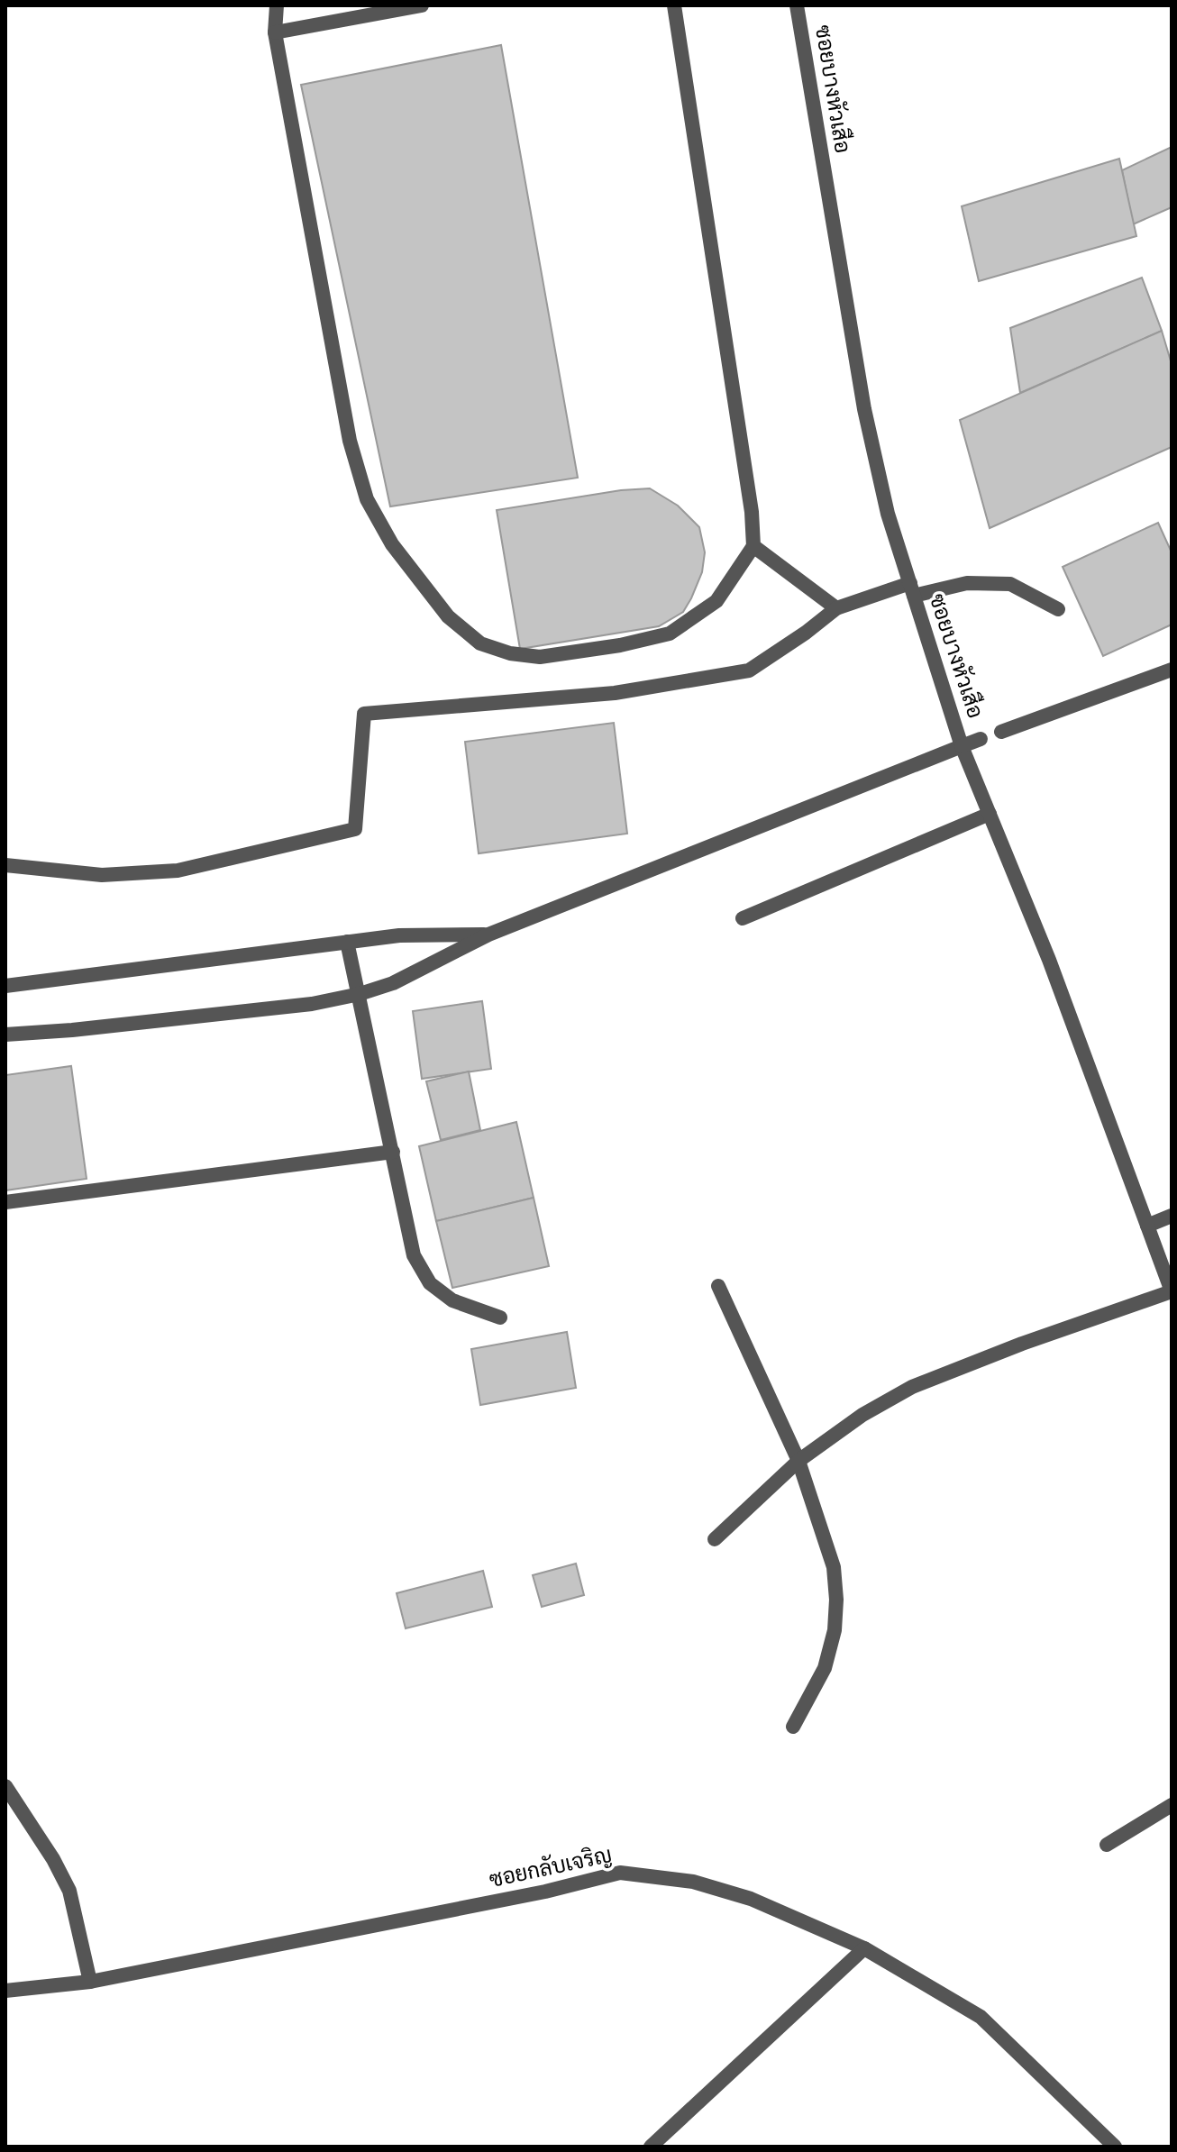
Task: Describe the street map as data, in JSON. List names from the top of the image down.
{
  "streets": {
    "street": ["ซอยบางหัวเสือ", "ซอยกลับเจริญ"]
  }
}
